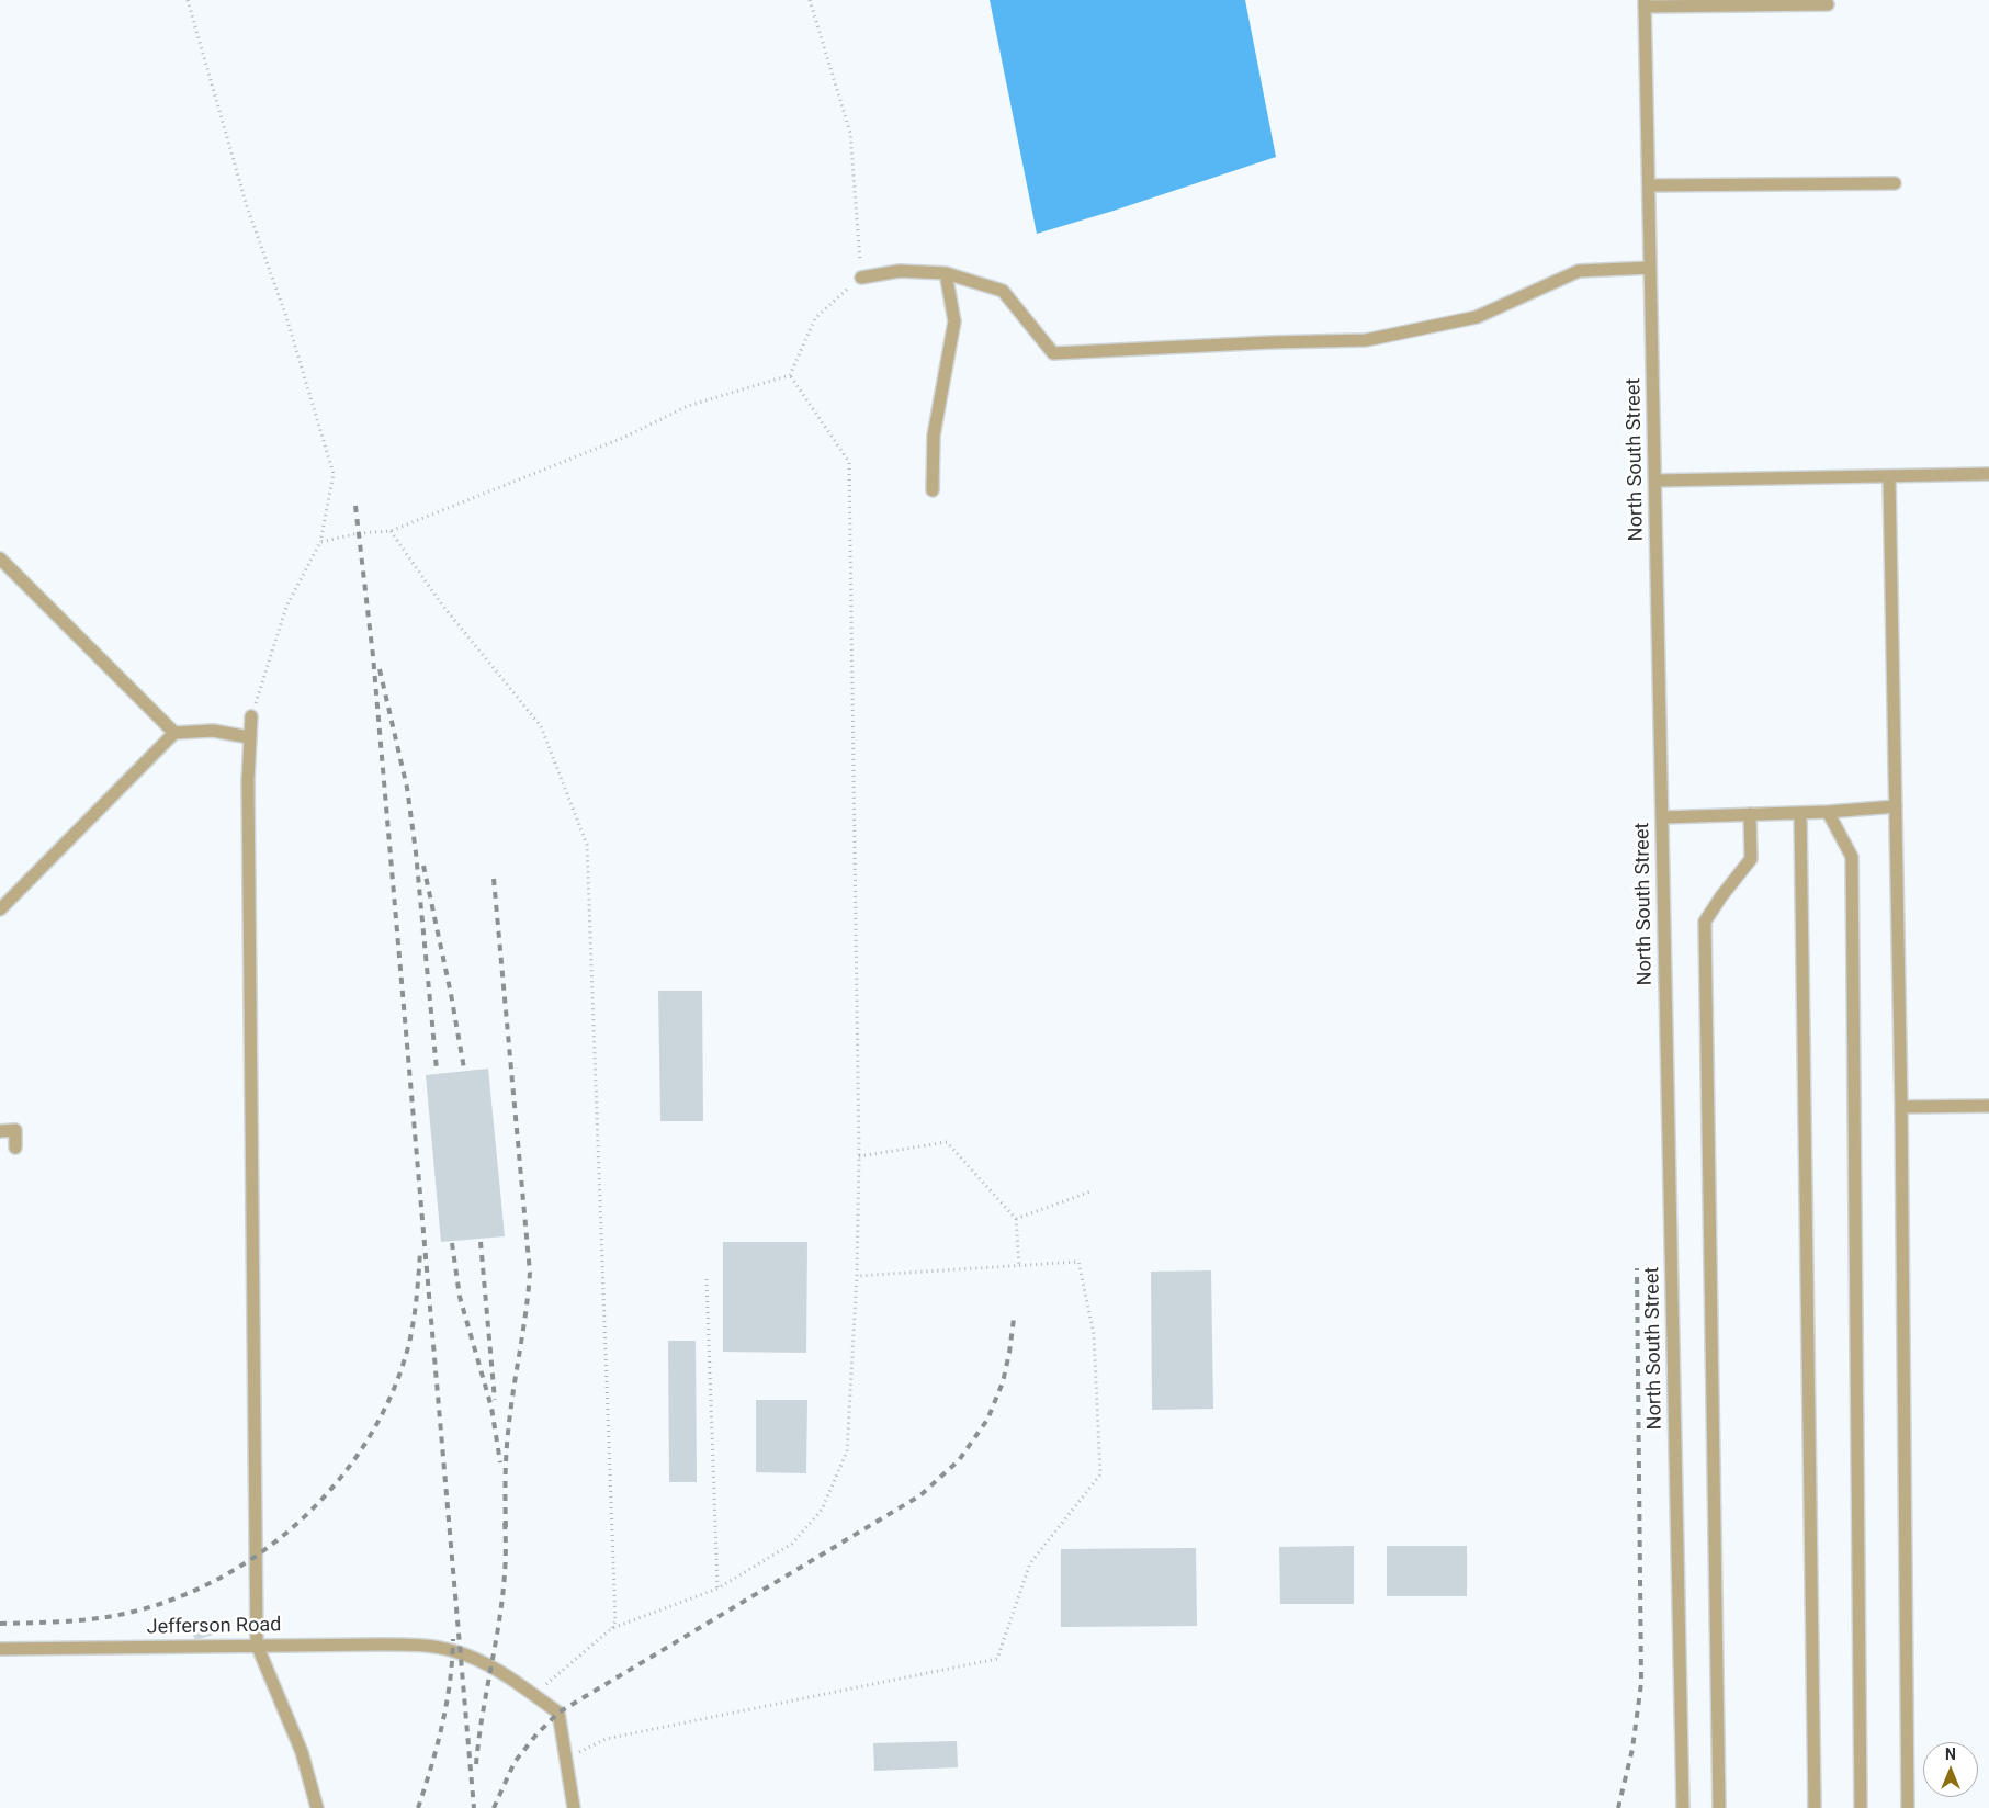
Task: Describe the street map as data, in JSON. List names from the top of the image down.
{
  "streets": {
    "lane": ["North South Street", "Jefferson Road"]
  },
  "north": "top"
}
